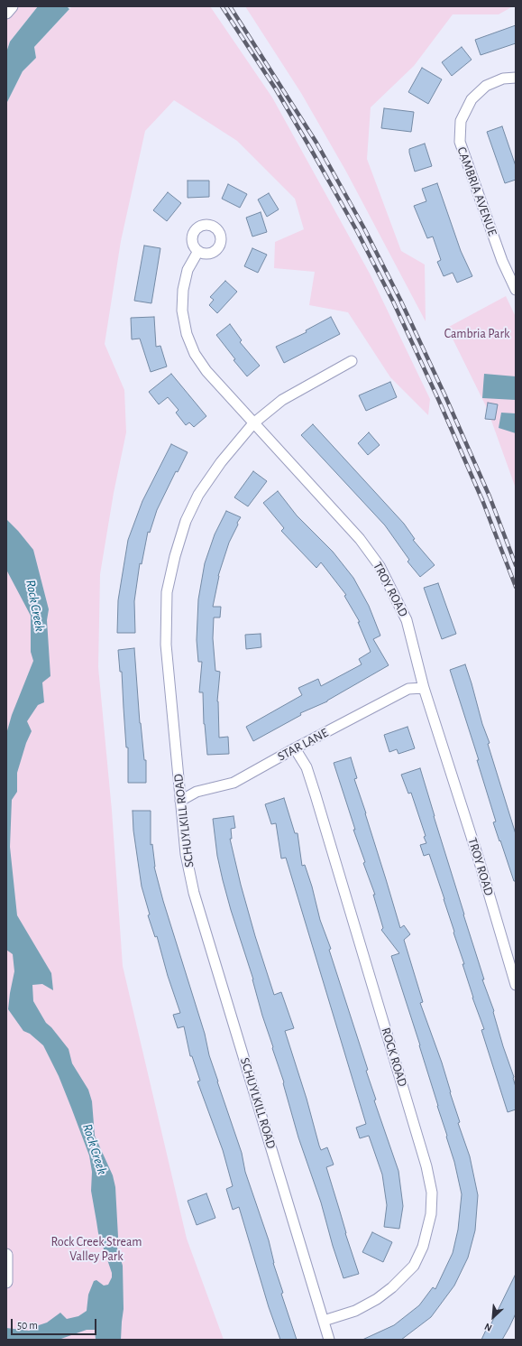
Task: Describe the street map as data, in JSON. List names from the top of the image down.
{
  "streets": {
    "street": [
      "CAMBRIA AVENUE",
      "TROY ROAD",
      "STAR LANE",
      "SCHUYLKILL ROAD",
      "ROCK ROAD"
    ]
  },
  "crossings": [
    ["TROY ROAD", "STAR LANE"],
    ["TROY ROAD", "SCHUYLKILL ROAD"],
    ["STAR LANE", "SCHUYLKILL ROAD"],
    ["STAR LANE", "ROCK ROAD"],
    ["SCHUYLKILL ROAD", "ROCK ROAD"]
  ],
  "water": ["Rock Creek"],
  "parks": ["Cambria Park", "Rock Creek Stream Valley Park"],
  "scale_bar": "50 m",
  "north": "bottom left"
}
